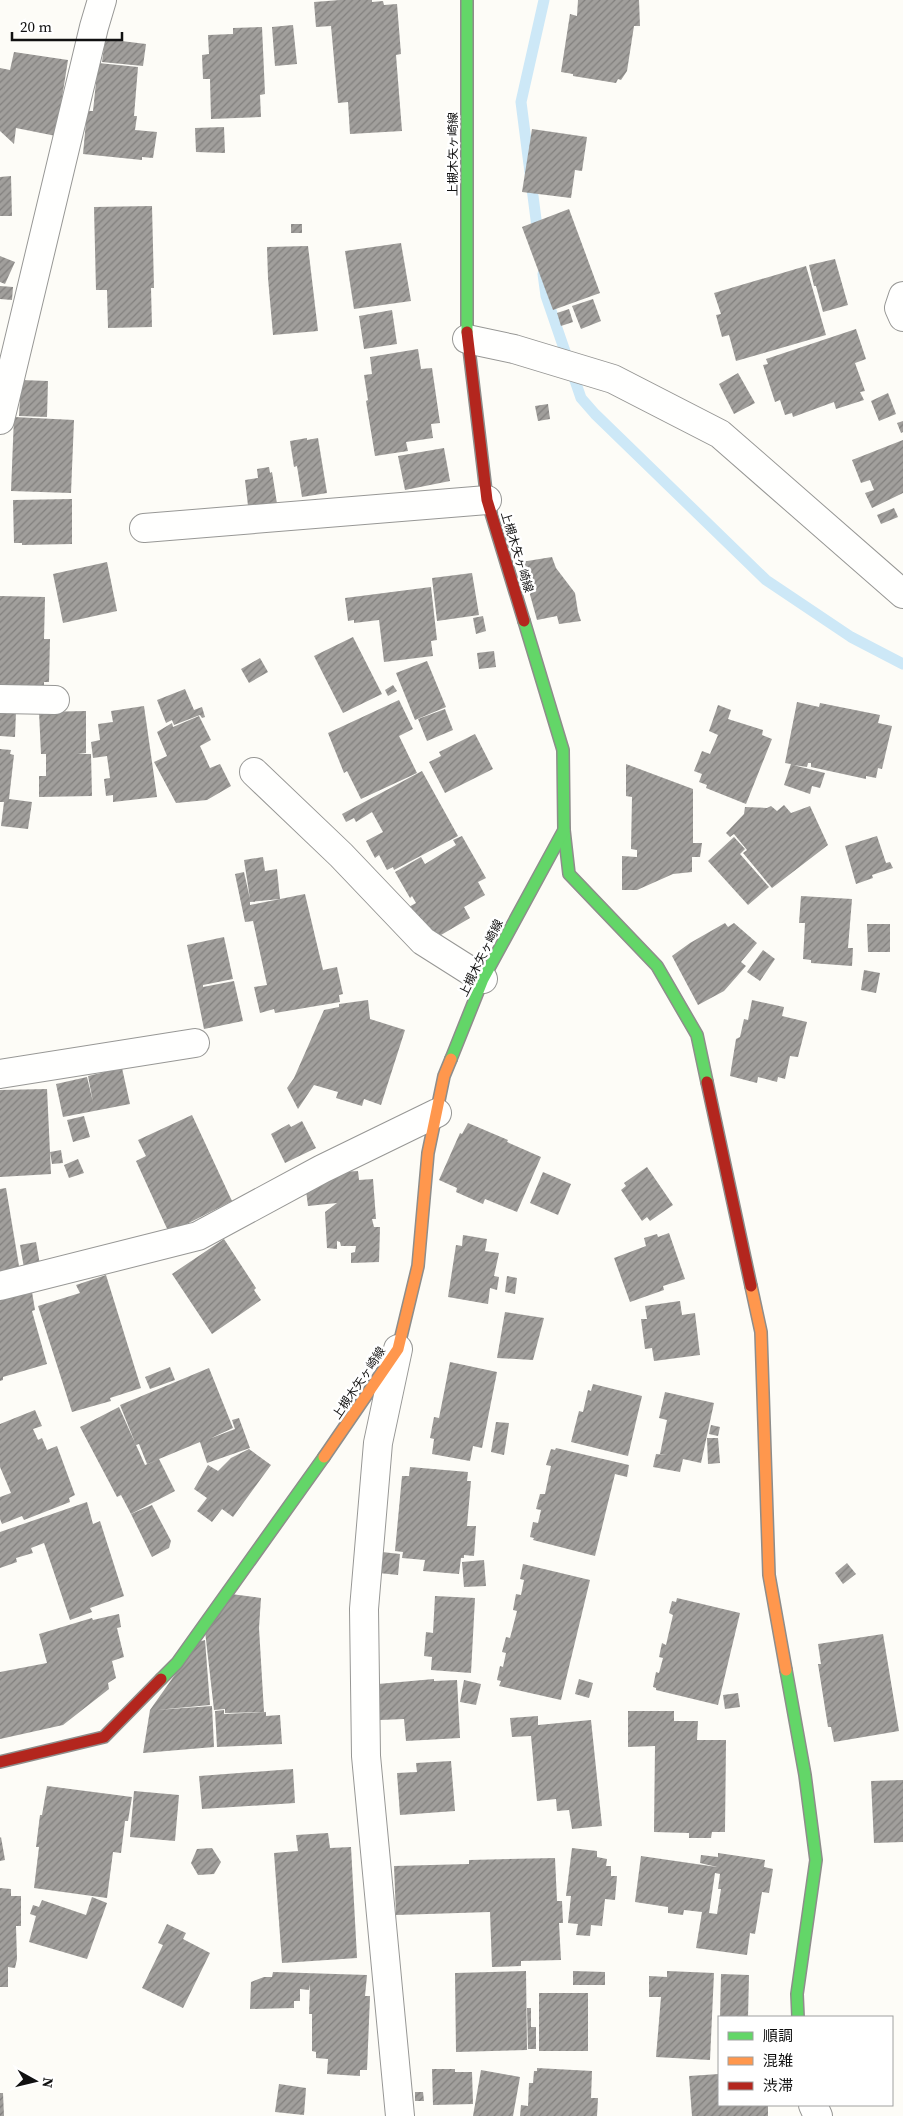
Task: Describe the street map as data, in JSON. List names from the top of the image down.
{
  "streets": {
    "main road": ["上槻木矢ヶ崎線"]
  },
  "legend": ["順調", "混雑", "渋滞"],
  "scale_bar": "20 m",
  "north": "right"
}
